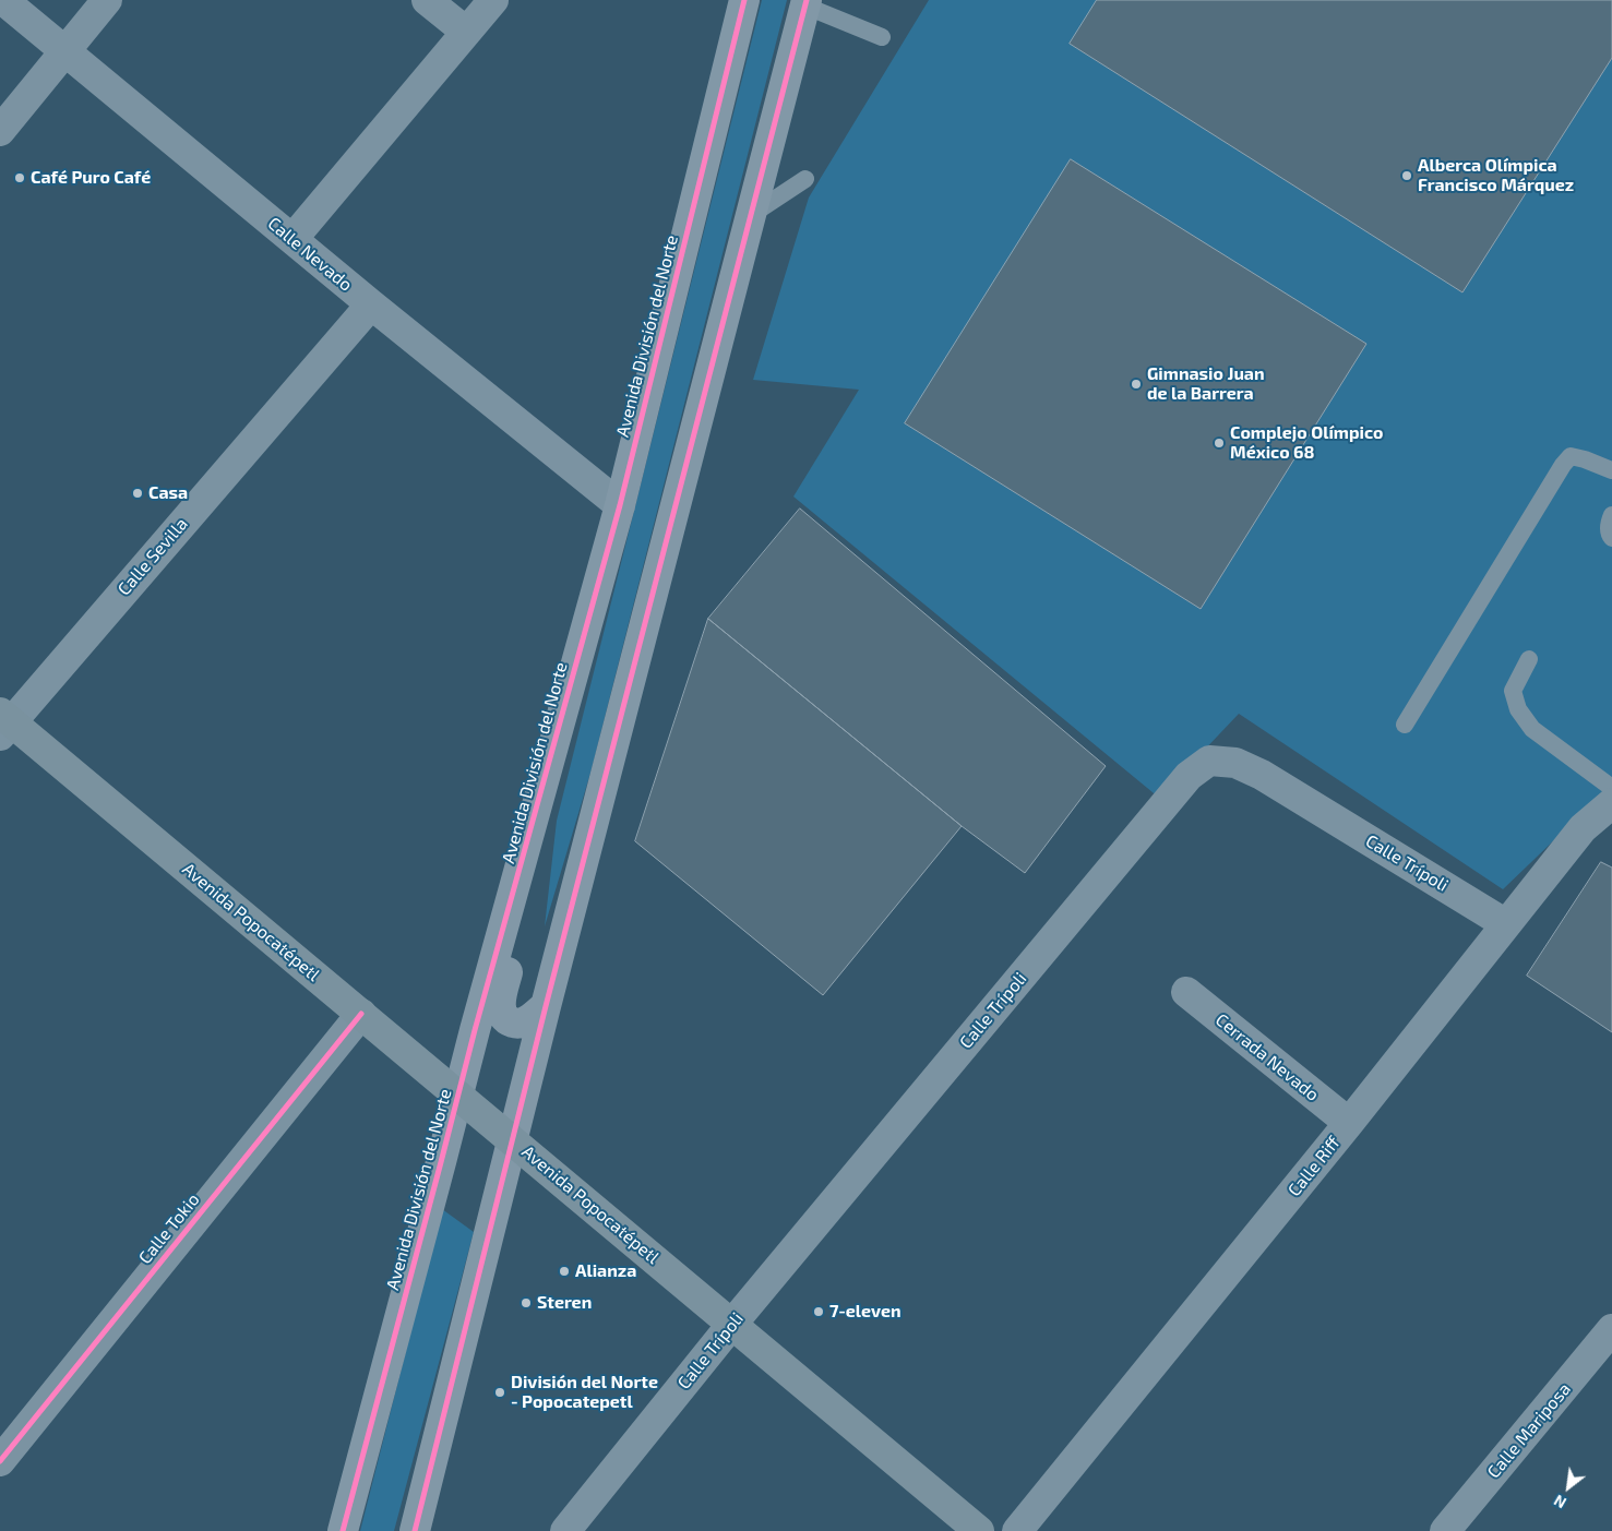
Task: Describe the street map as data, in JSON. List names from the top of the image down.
{
  "streets": {
    "main road": ["Avenida División del Norte", "Avenida Popocatépetl"],
    "street": [
      "Calle Nevado",
      "Calle Sevilla",
      "Calle Trípoli",
      "Cerrada Nevado",
      "Calle Riff",
      "Calle Tokio",
      "Calle Mariposa"
    ]
  },
  "crossings": [
    ["Calle Nevado", "Avenida División del Norte"],
    ["Calle Nevado", "Calle Sevilla"],
    ["Avenida División del Norte", "Avenida Popocatépetl"],
    ["Calle Sevilla", "Avenida Popocatépetl"],
    ["Calle Trípoli", "Avenida Popocatépetl"],
    ["Calle Trípoli", "Calle Riff"],
    ["Avenida Popocatépetl", "Calle Tokio"],
    ["Cerrada Nevado", "Calle Riff"]
  ],
  "places": [
    "Alberca Olímpica Francisco Márquez",
    "Café Puro Café",
    "Gimnasio Juan de la Barrera",
    "Complejo Olímpico México 68",
    "Casa",
    "Alianza",
    "Steren",
    "7-eleven",
    "División del Norte - Popocatepetl"
  ],
  "north": "bottom left"
}
